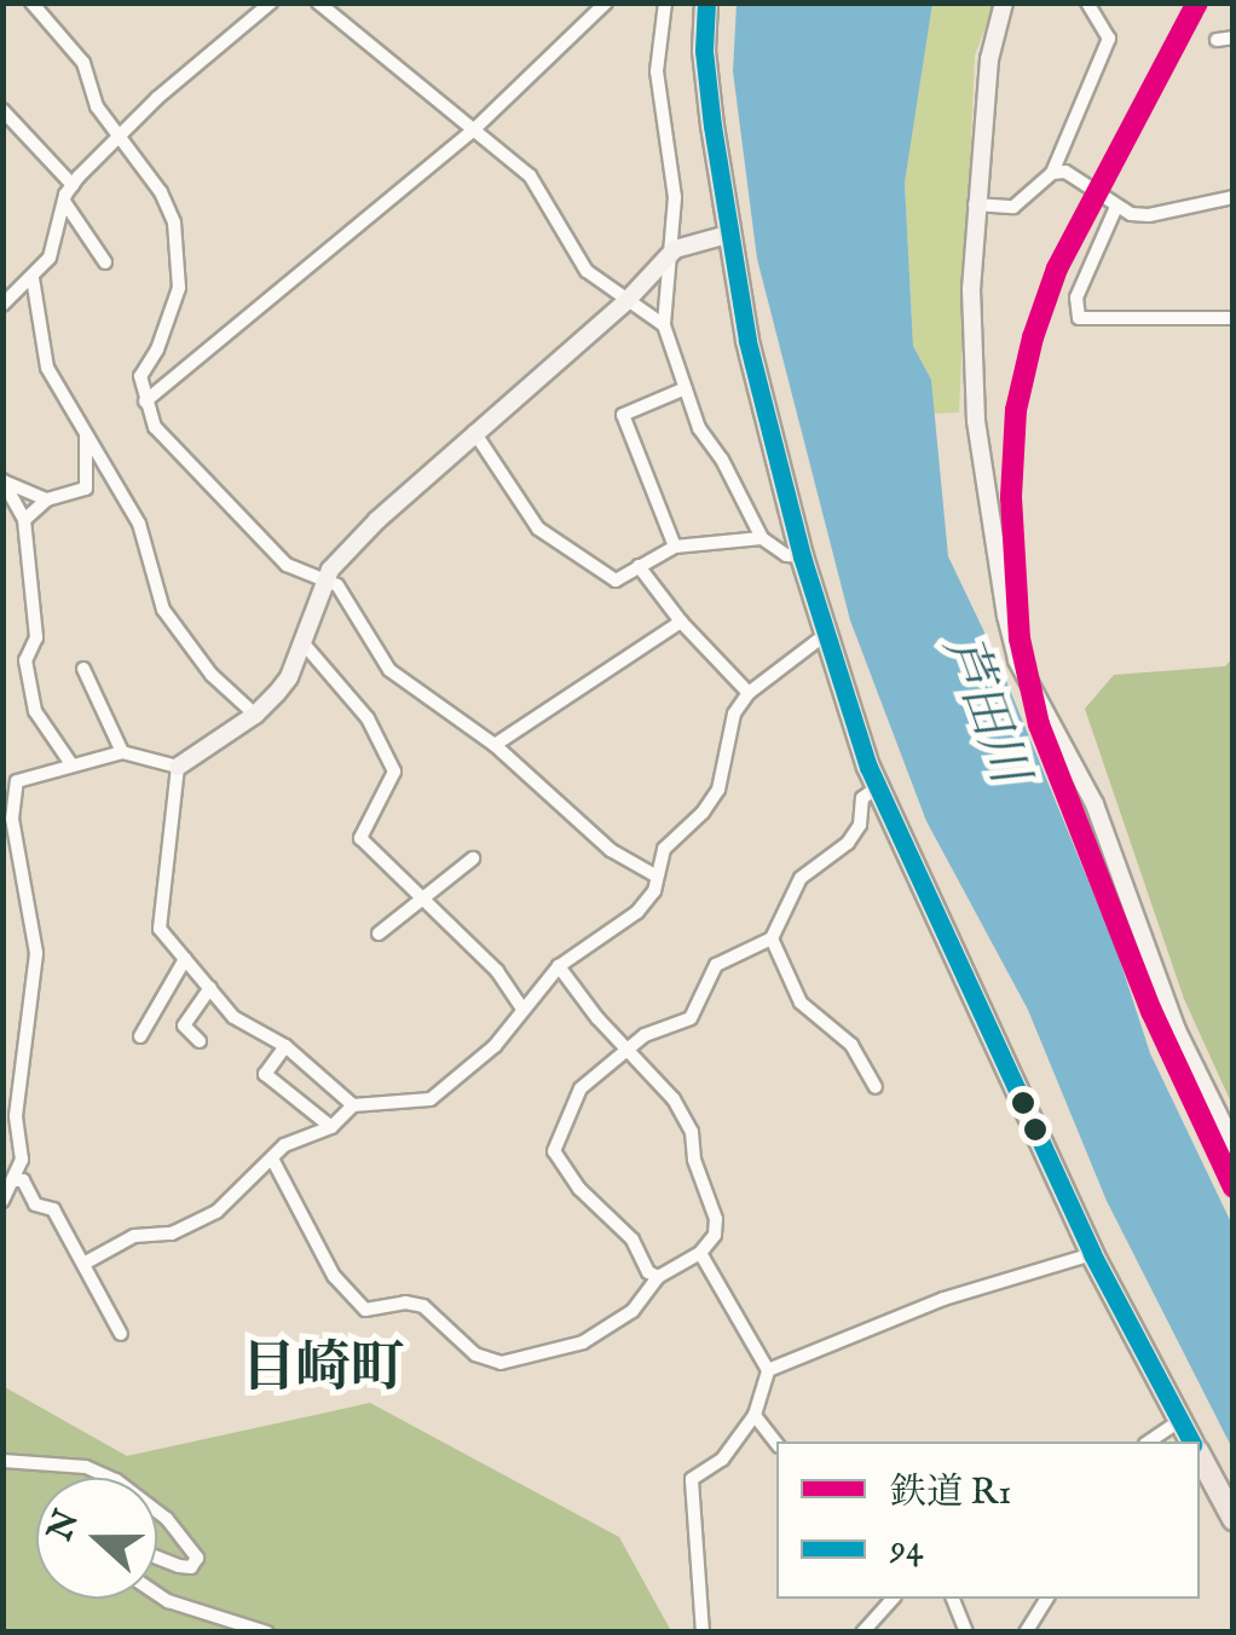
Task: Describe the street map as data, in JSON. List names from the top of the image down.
{
  "districts": ["目崎町"],
  "water": ["芦田川"],
  "lines": ["rail line R1", "transit line 94"],
  "legend": ["鉄道 R1", "94"],
  "north": "left"
}
